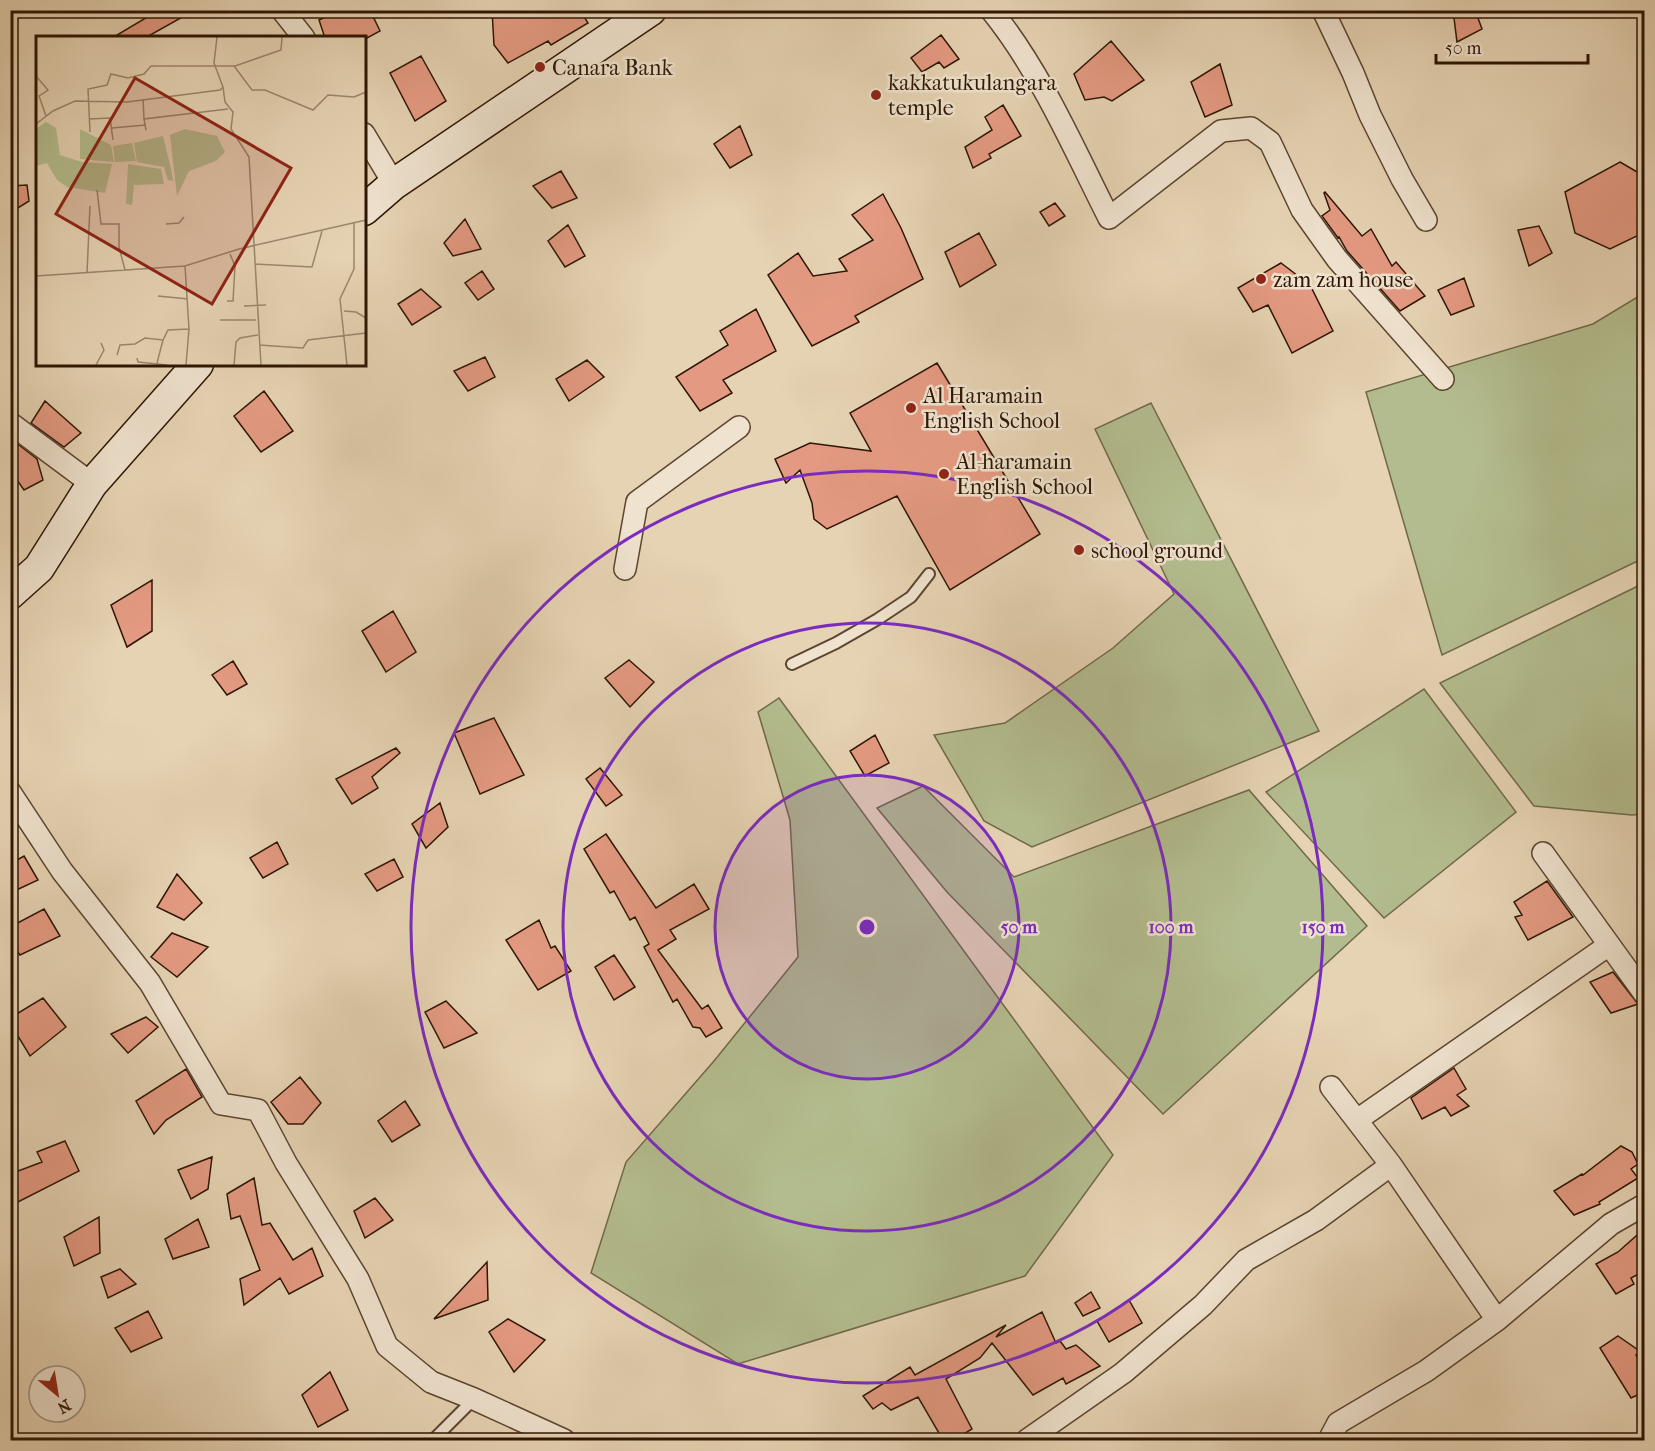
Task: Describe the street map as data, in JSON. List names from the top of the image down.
{
  "places": [
    "Canara Bank",
    "kakkatukulangara temple",
    "zam zam house",
    "Al Haramain English School",
    "Al-haramain English School",
    "school ground"
  ],
  "scale_bar": "50 m",
  "north": "bottom right",
  "rings": ["50 m", "100 m", "150 m"]
}
